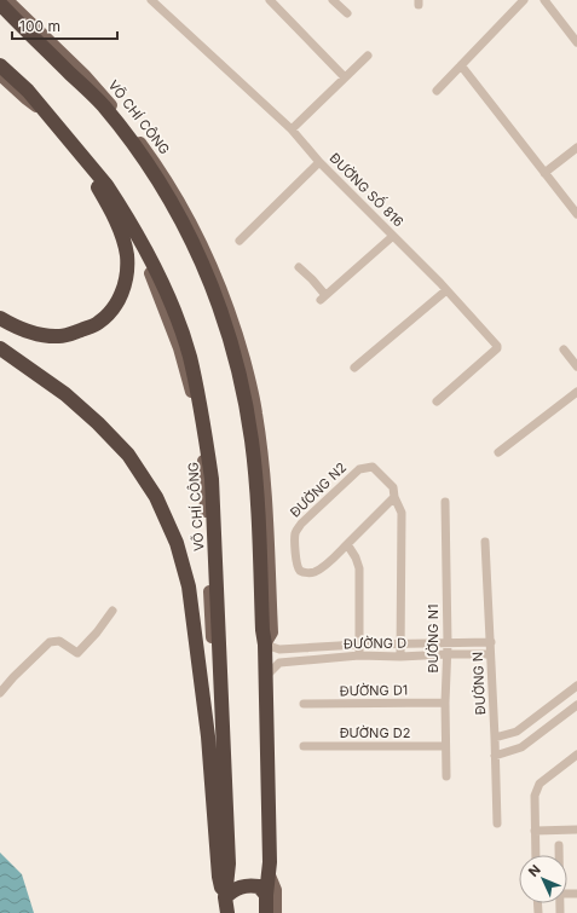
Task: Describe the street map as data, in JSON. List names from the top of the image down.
{
  "streets": {
    "highway": ["VÕ CHÍ CÔNG"],
    "street": [
      "ĐƯỜNG SỐ 816",
      "ĐƯỜNG N2",
      "ĐƯỜNG N1",
      "ĐƯỜNG D",
      "ĐƯỜNG N",
      "ĐƯỜNG D1",
      "ĐƯỜNG D2"
    ]
  },
  "crossings": [
    ["VÕ CHÍ CÔNG", "ĐƯỜNG D"],
    ["ĐƯỜNG N2", "ĐƯỜNG D"],
    ["ĐƯỜNG N1", "ĐƯỜNG D"],
    ["ĐƯỜNG N1", "ĐƯỜNG D1"],
    ["ĐƯỜNG N1", "ĐƯỜNG D2"],
    ["ĐƯỜNG D", "ĐƯỜNG N"]
  ],
  "scale_bar": "100 m",
  "north": "top left"
}
